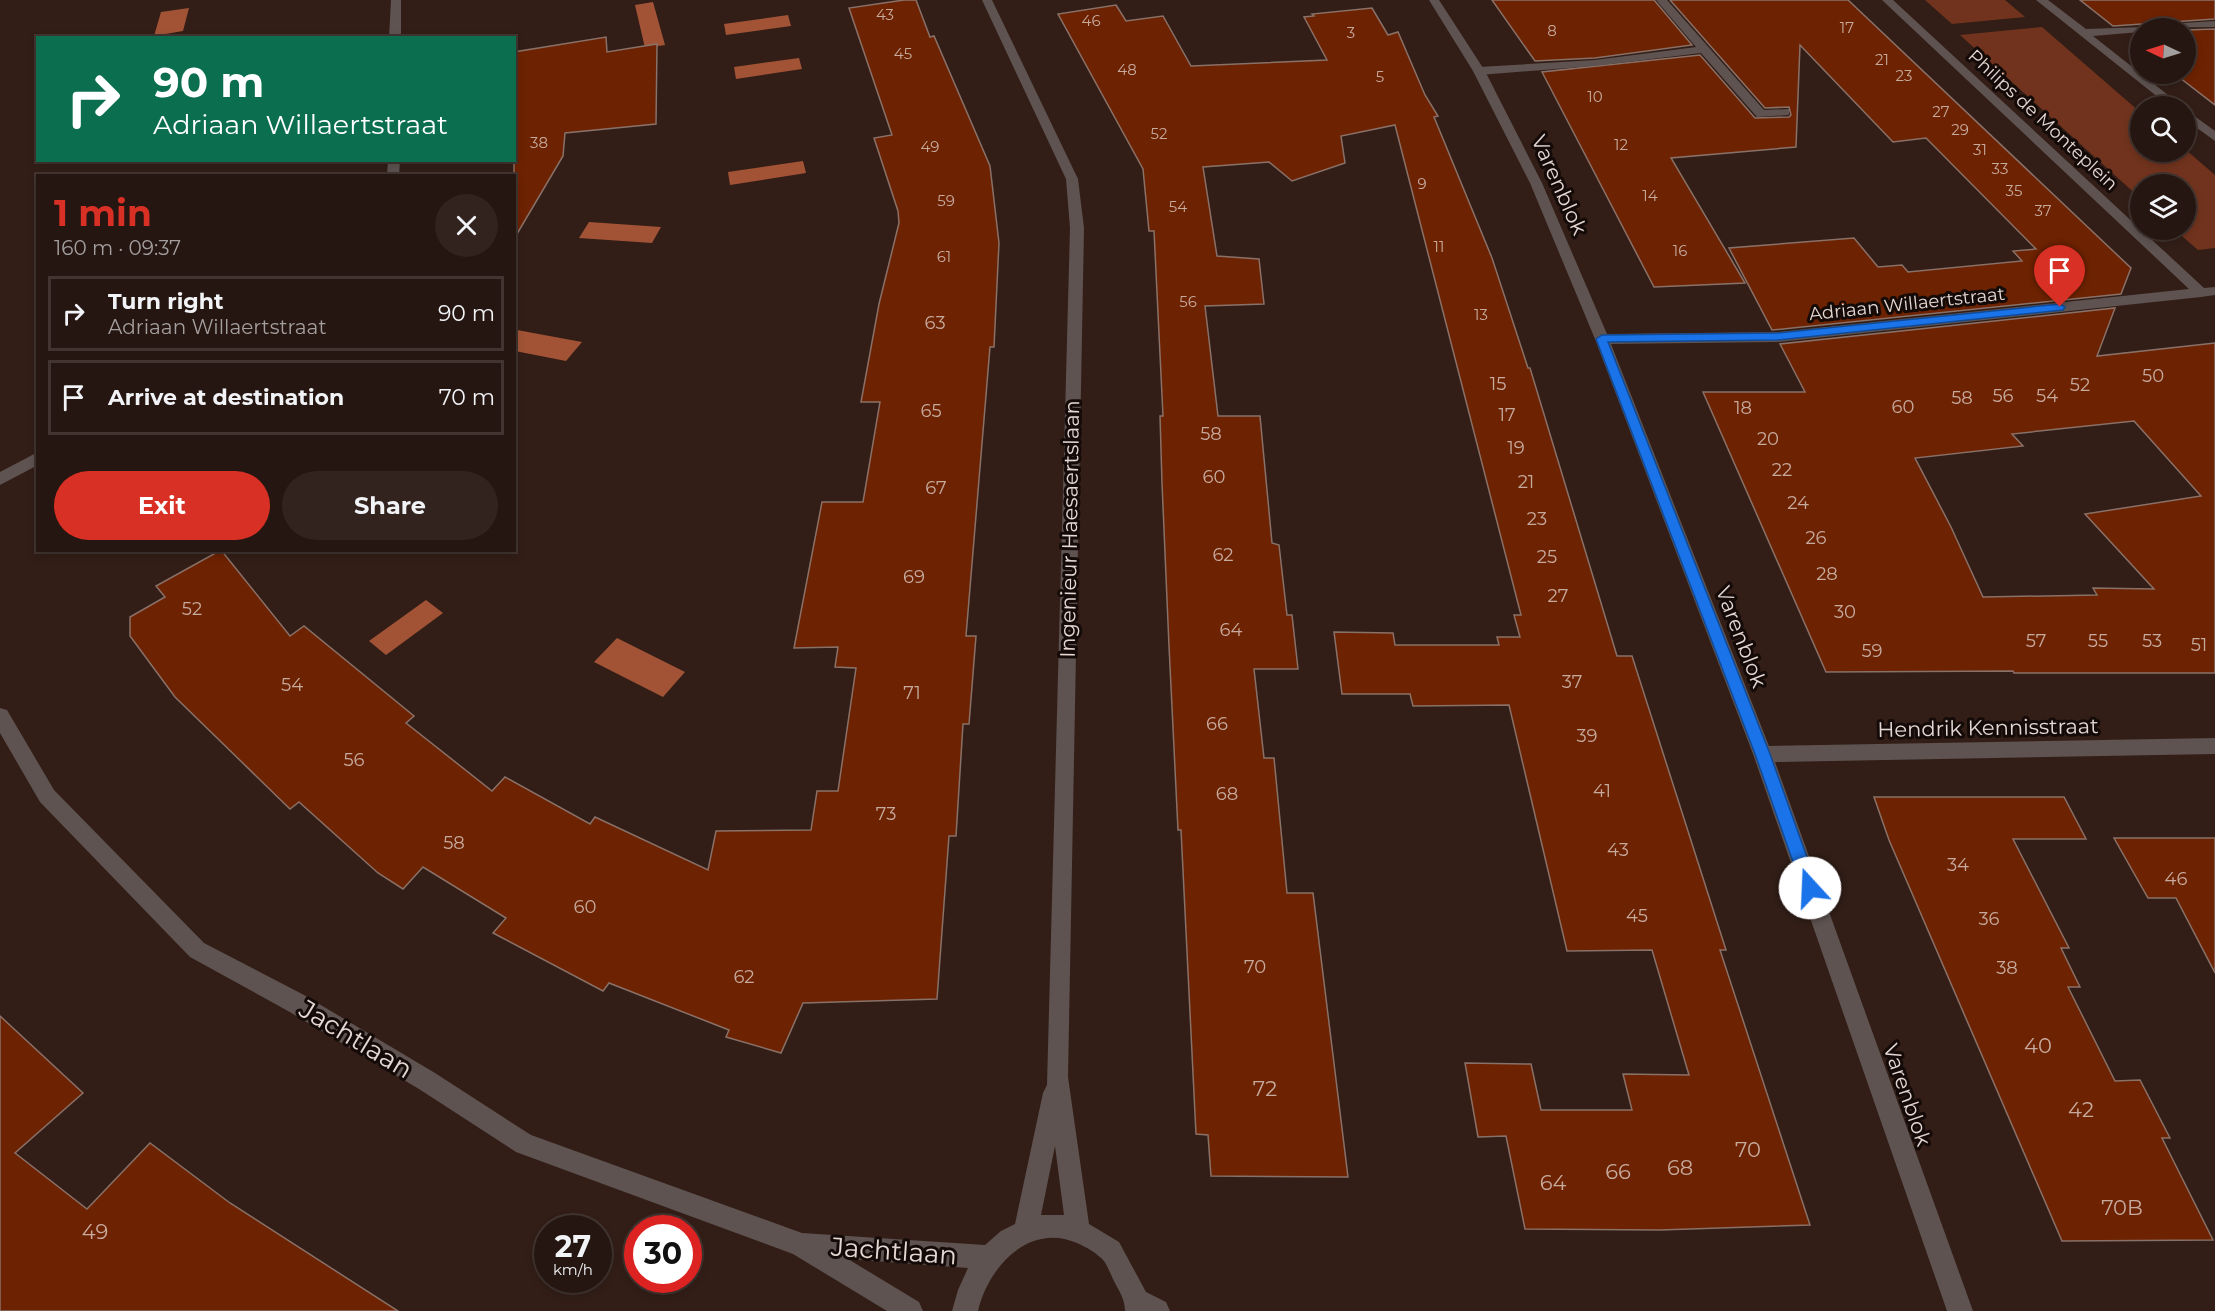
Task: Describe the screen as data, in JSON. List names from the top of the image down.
{
  "streets": {
    "street": [
      "Philips de Monteplein",
      "Varenblok",
      "Adriaan Willaertstraat",
      "Ingenieur Haesaertslaan",
      "Hendrik Kennisstraat",
      "Jachtlaan"
    ]
  },
  "crossings": [
    ["Philips de Monteplein", "Adriaan Willaertstraat"],
    ["Varenblok", "Adriaan Willaertstraat"],
    ["Varenblok", "Hendrik Kennisstraat"],
    ["Ingenieur Haesaertslaan", "Jachtlaan"]
  ],
  "house_numbers": [
    "43",
    "46",
    "17",
    "8",
    "3",
    "45",
    "21",
    "48",
    "23",
    "5",
    "10",
    "27",
    "29",
    "52",
    "38",
    "12",
    "49",
    "31",
    "33",
    "9",
    "35",
    "14",
    "59",
    "54",
    "37",
    "11",
    "16",
    "61",
    "56",
    "13",
    "63",
    "50",
    "15",
    "52",
    "56",
    "54",
    "58",
    "60",
    "18",
    "65",
    "17",
    "58",
    "20",
    "19",
    "22",
    "60",
    "21",
    "67",
    "24",
    "23",
    "26",
    "62",
    "25",
    "28",
    "69",
    "27",
    "52",
    "30",
    "64",
    "57",
    "55",
    "53",
    "51",
    "59",
    "37",
    "54",
    "71",
    "66",
    "39",
    "56",
    "41",
    "68",
    "73",
    "58",
    "43",
    "34",
    "46",
    "60",
    "45",
    "36",
    "70",
    "38",
    "62",
    "40",
    "72",
    "42",
    "70",
    "68",
    "66",
    "64",
    "70B",
    "49"
  ],
  "north": "left",
  "page": {
    "turn": ["90 m", "Adriaan Willaertstraat"],
    "heading": ["1 min", "160 m · 09:37"],
    "list": [
      {
        "name": "Turn right",
        "note": "Adriaan Willaertstraat",
        "value": "90 m"
      },
      {
        "name": "Arrive at destination",
        "value": "70 m"
      }
    ],
    "buttons": ["Exit", "Share"],
    "speed": "27 km/h",
    "limit": "30"
  }
}
